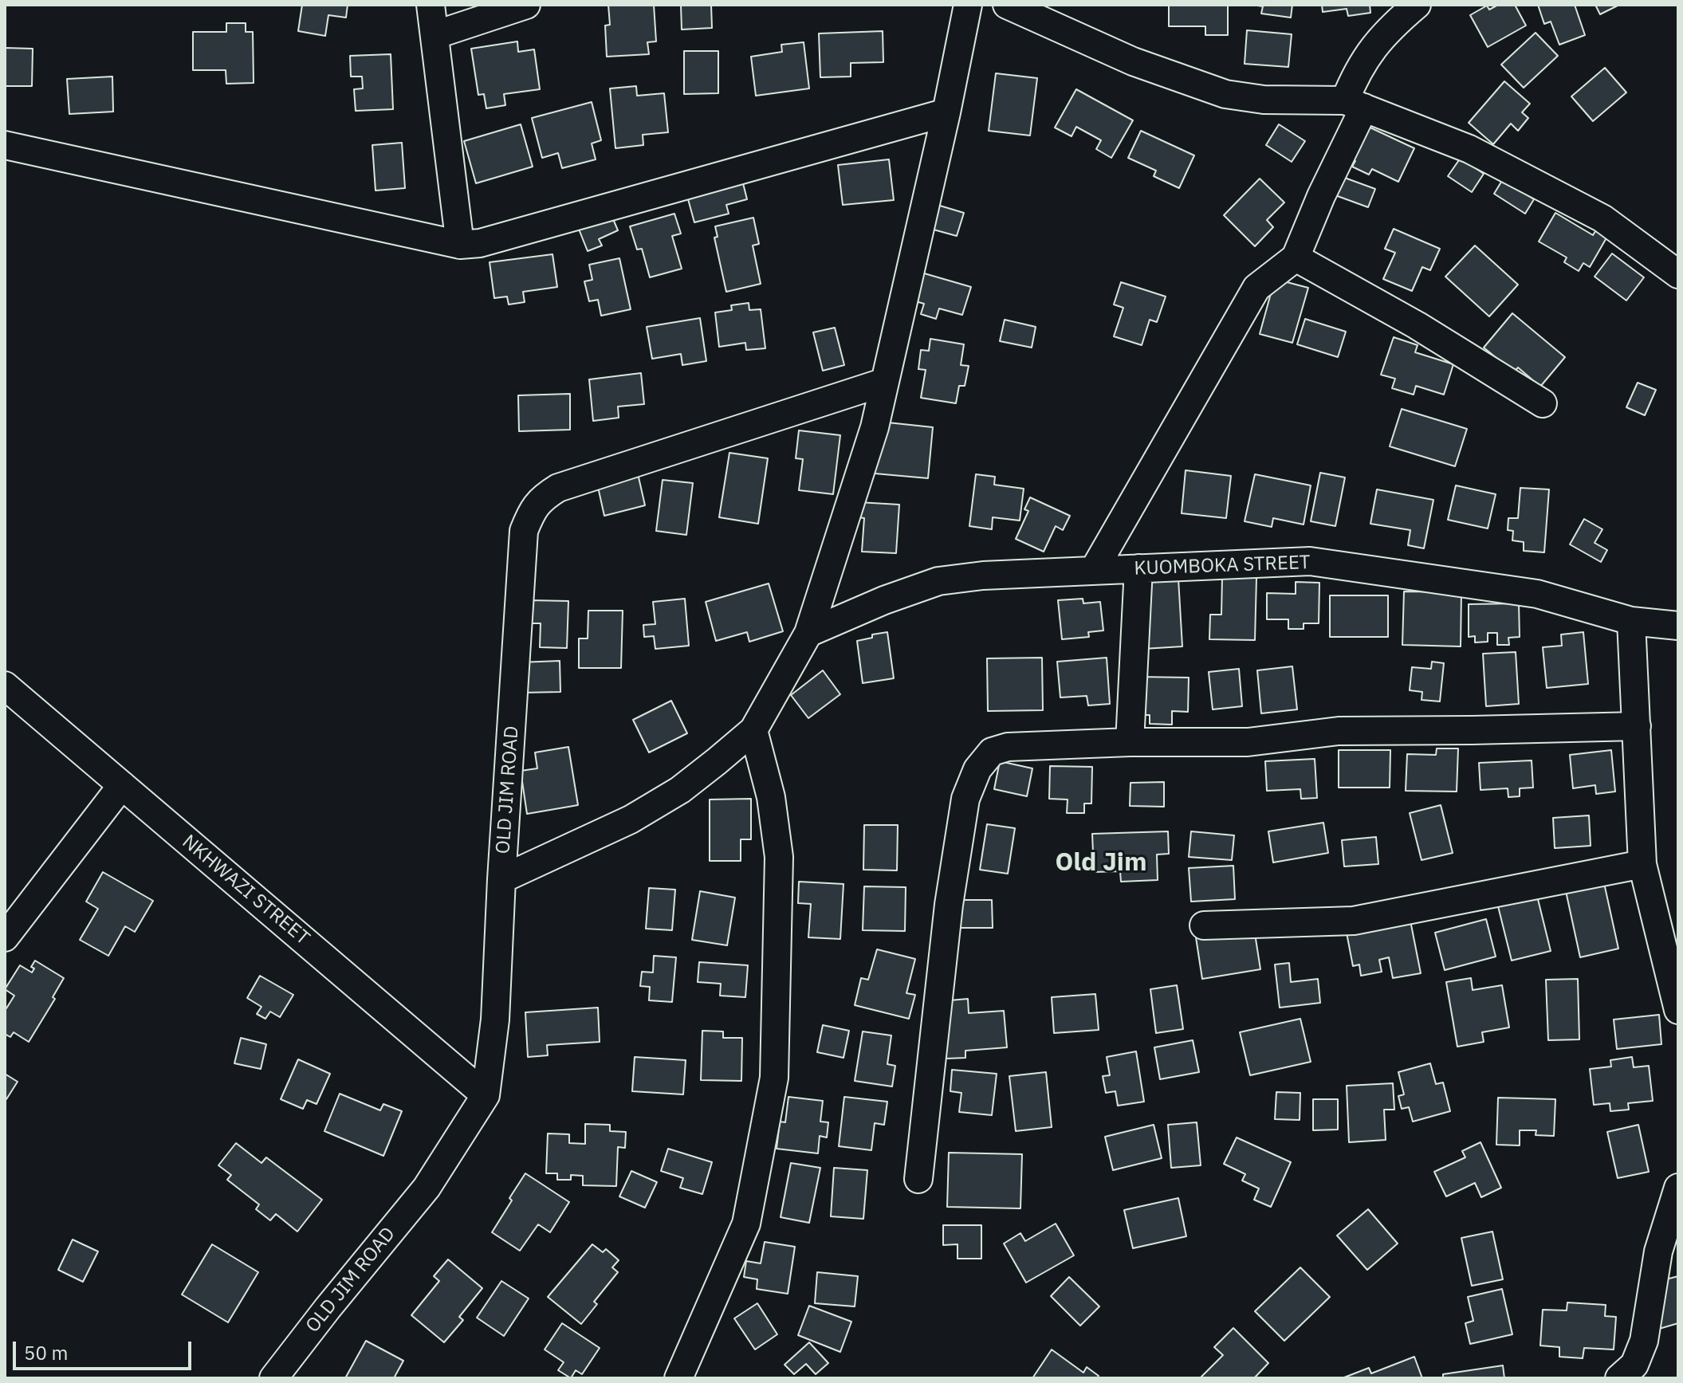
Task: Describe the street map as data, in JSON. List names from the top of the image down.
{
  "streets": {
    "street": ["KUOMBOKA STREET", "OLD JIM ROAD", "NKHWAZI STREET"]
  },
  "crossings": [
    ["OLD JIM ROAD", "NKHWAZI STREET"]
  ],
  "districts": ["Old Jim"],
  "scale_bar": "50 m"
}
